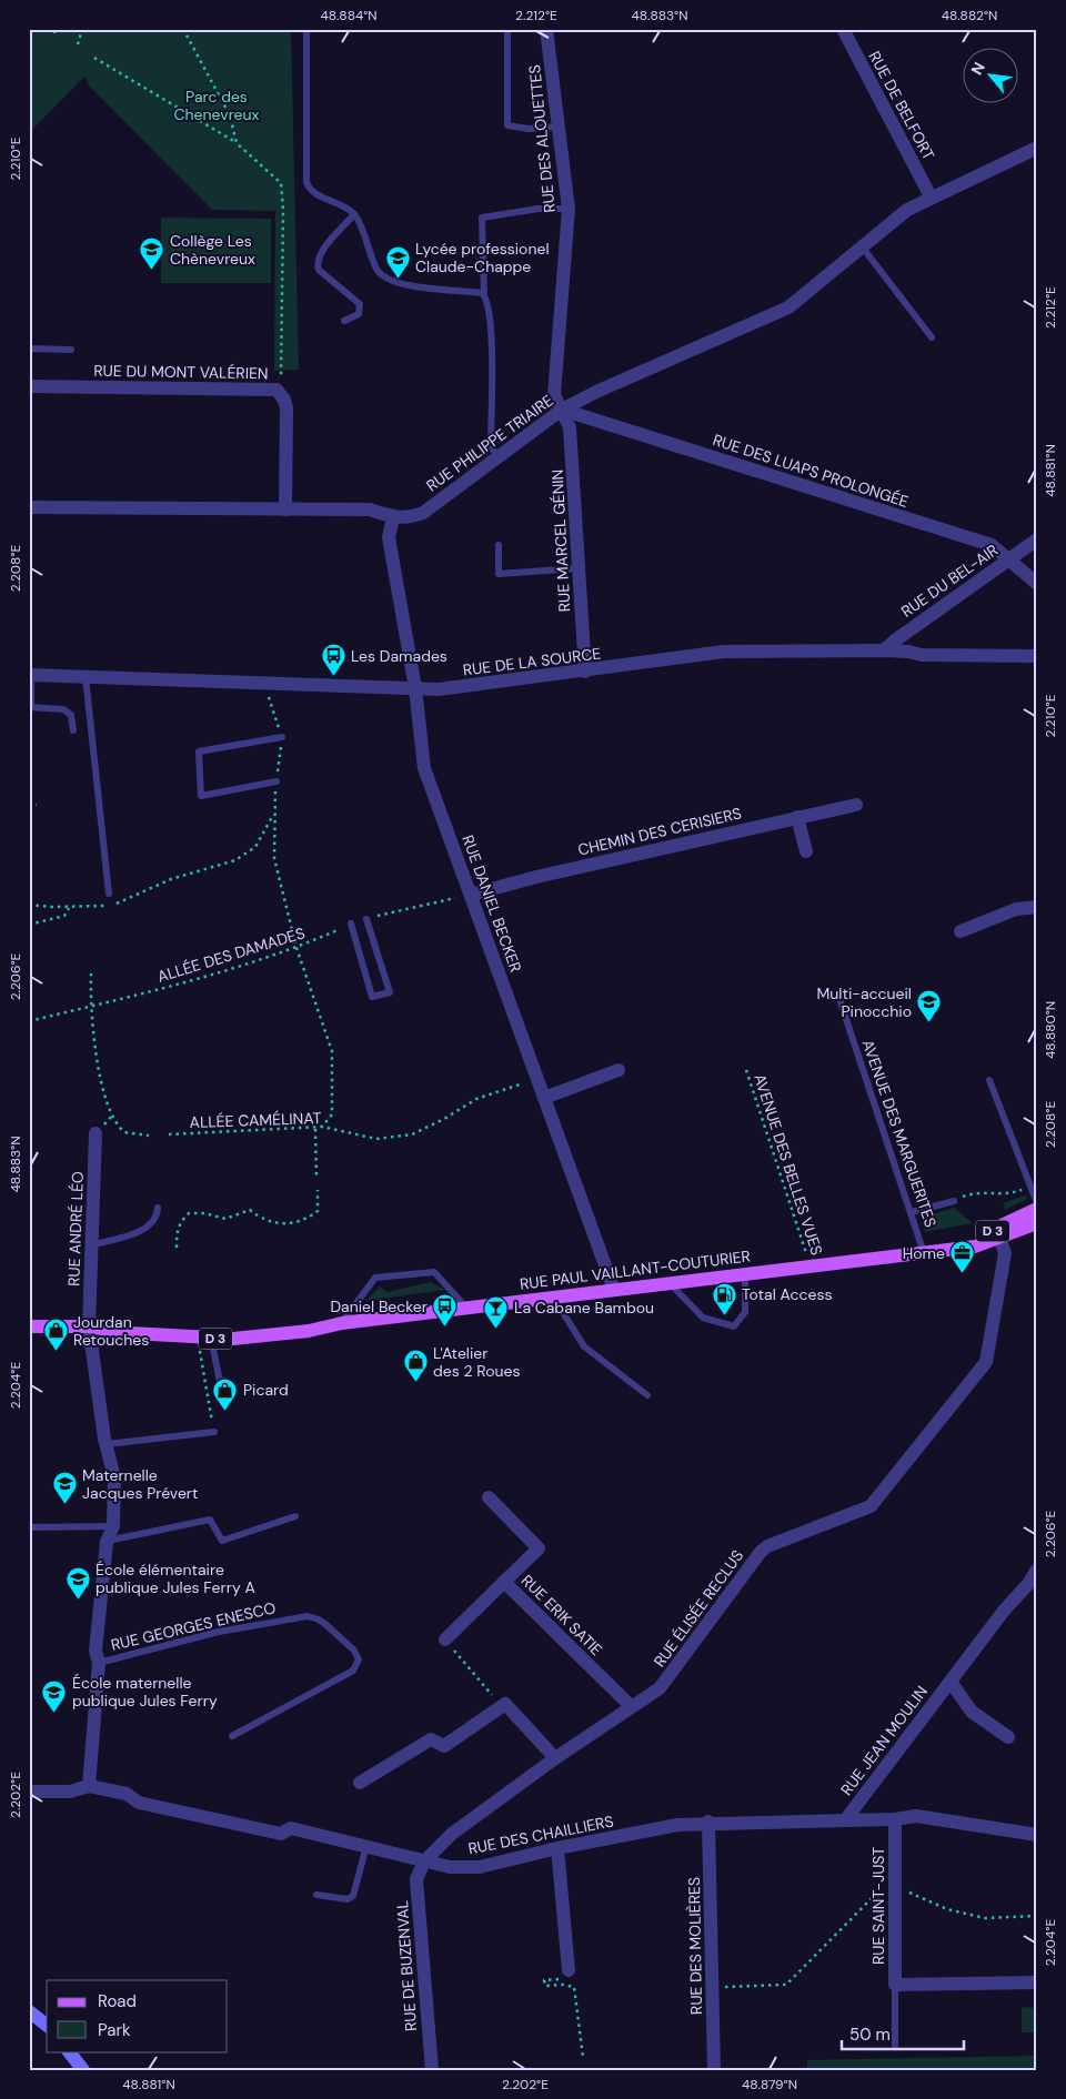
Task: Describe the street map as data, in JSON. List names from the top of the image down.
{
  "streets": {
    "main road": ["D 3", "RUE PAUL VAILLANT-COUTURIER"],
    "street": [
      "RUE DE BELFORT",
      "RUE DES ALOUETTES",
      "RUE DU MONT VALÉRIEN",
      "RUE PHILIPPE TRIAIRE",
      "RUE DES LUAPS PROLONGÉE",
      "RUE MARCEL GÉNIN",
      "RUE DU BEL-AIR",
      "RUE DE LA SOURCE",
      "CHEMIN DES CERISIERS",
      "RUE DANIEL BECKER",
      "RUE ANDRÉ LÉO",
      "RUE ÉLISÉE RECLUS",
      "RUE ERIK SATIE",
      "RUE JEAN MOULIN",
      "RUE DES CHAILLIERS",
      "RUE SAINT-JUST",
      "RUE DES MOLIÈRES",
      "RUE DE BUZENVAL"
    ],
    "lane": ["AVENUE DES MARGUERITES", "RUE GEORGES ENESCO"],
    "path": ["ALLÉE DES DAMADES", "ALLÉE CAMÉLINAT", "AVENUE DES BELLES VUES"]
  },
  "crossings": [
    ["RUE DE BELFORT", "RUE PHILIPPE TRIAIRE"],
    ["RUE DES ALOUETTES", "RUE PHILIPPE TRIAIRE"],
    ["RUE DES ALOUETTES", "RUE DES LUAPS PROLONGÉE"],
    ["RUE DES ALOUETTES", "RUE MARCEL GÉNIN"],
    ["RUE DU MONT VALÉRIEN", "RUE PHILIPPE TRIAIRE"],
    ["RUE PHILIPPE TRIAIRE", "RUE DES LUAPS PROLONGÉE"],
    ["RUE PHILIPPE TRIAIRE", "RUE MARCEL GÉNIN"],
    ["RUE PHILIPPE TRIAIRE", "RUE DANIEL BECKER"],
    ["RUE DES LUAPS PROLONGÉE", "RUE MARCEL GÉNIN"],
    ["RUE DES LUAPS PROLONGÉE", "RUE DU BEL-AIR"],
    ["RUE MARCEL GÉNIN", "RUE DE LA SOURCE"],
    ["RUE DU BEL-AIR", "RUE DE LA SOURCE"],
    ["RUE DE LA SOURCE", "RUE DANIEL BECKER"],
    ["CHEMIN DES CERISIERS", "RUE DANIEL BECKER"],
    ["RUE DANIEL BECKER", "ALLÉE CAMÉLINAT"],
    ["RUE DANIEL BECKER", "RUE PAUL VAILLANT-COUTURIER"],
    ["AVENUE DES MARGUERITES", "RUE PAUL VAILLANT-COUTURIER"],
    ["AVENUE DES BELLES VUES", "RUE PAUL VAILLANT-COUTURIER"],
    ["RUE ANDRÉ LÉO", "RUE PAUL VAILLANT-COUTURIER"],
    ["RUE PAUL VAILLANT-COUTURIER", "RUE ÉLISÉE RECLUS"],
    ["RUE ÉLISÉE RECLUS", "RUE ERIK SATIE"],
    ["RUE ÉLISÉE RECLUS", "RUE DES CHAILLIERS"],
    ["RUE ÉLISÉE RECLUS", "RUE DE BUZENVAL"],
    ["RUE JEAN MOULIN", "RUE DES CHAILLIERS"],
    ["RUE DES CHAILLIERS", "RUE SAINT-JUST"],
    ["RUE DES CHAILLIERS", "RUE DES MOLIÈRES"],
    ["RUE DES CHAILLIERS", "RUE DE BUZENVAL"]
  ],
  "parks": ["Parc des Chenevreux"],
  "places": {
    "school or university": [
      "Collège Les Chènevreux",
      "Lycée professionel Claude-Chappe",
      "Multi-accueil Pinocchio",
      "Maternelle Jacques Prévert",
      "École élémentaire publique Jules Ferry A",
      "École maternelle publique Jules Ferry"
    ],
    "bus stop": ["Les Damades", "Daniel Becker"],
    "office": ["Home"],
    "fuel station": ["Total Access"],
    "bar": ["La Cabane Bambou"],
    "shop": ["Jourdan Retouches", "L'Atelier des 2 Roues", "Picard"]
  },
  "legend": ["Road", "Park"],
  "scale_bar": "50 m",
  "north": "top left",
  "coordinates": [
    "48.884°N",
    "2.212°E",
    "48.883°N",
    "48.882°N",
    "2.210°E",
    "48.881°N",
    "2.208°E",
    "2.206°E",
    "48.880°N",
    "2.204°E",
    "2.202°E",
    "48.879°N"
  ]
}
